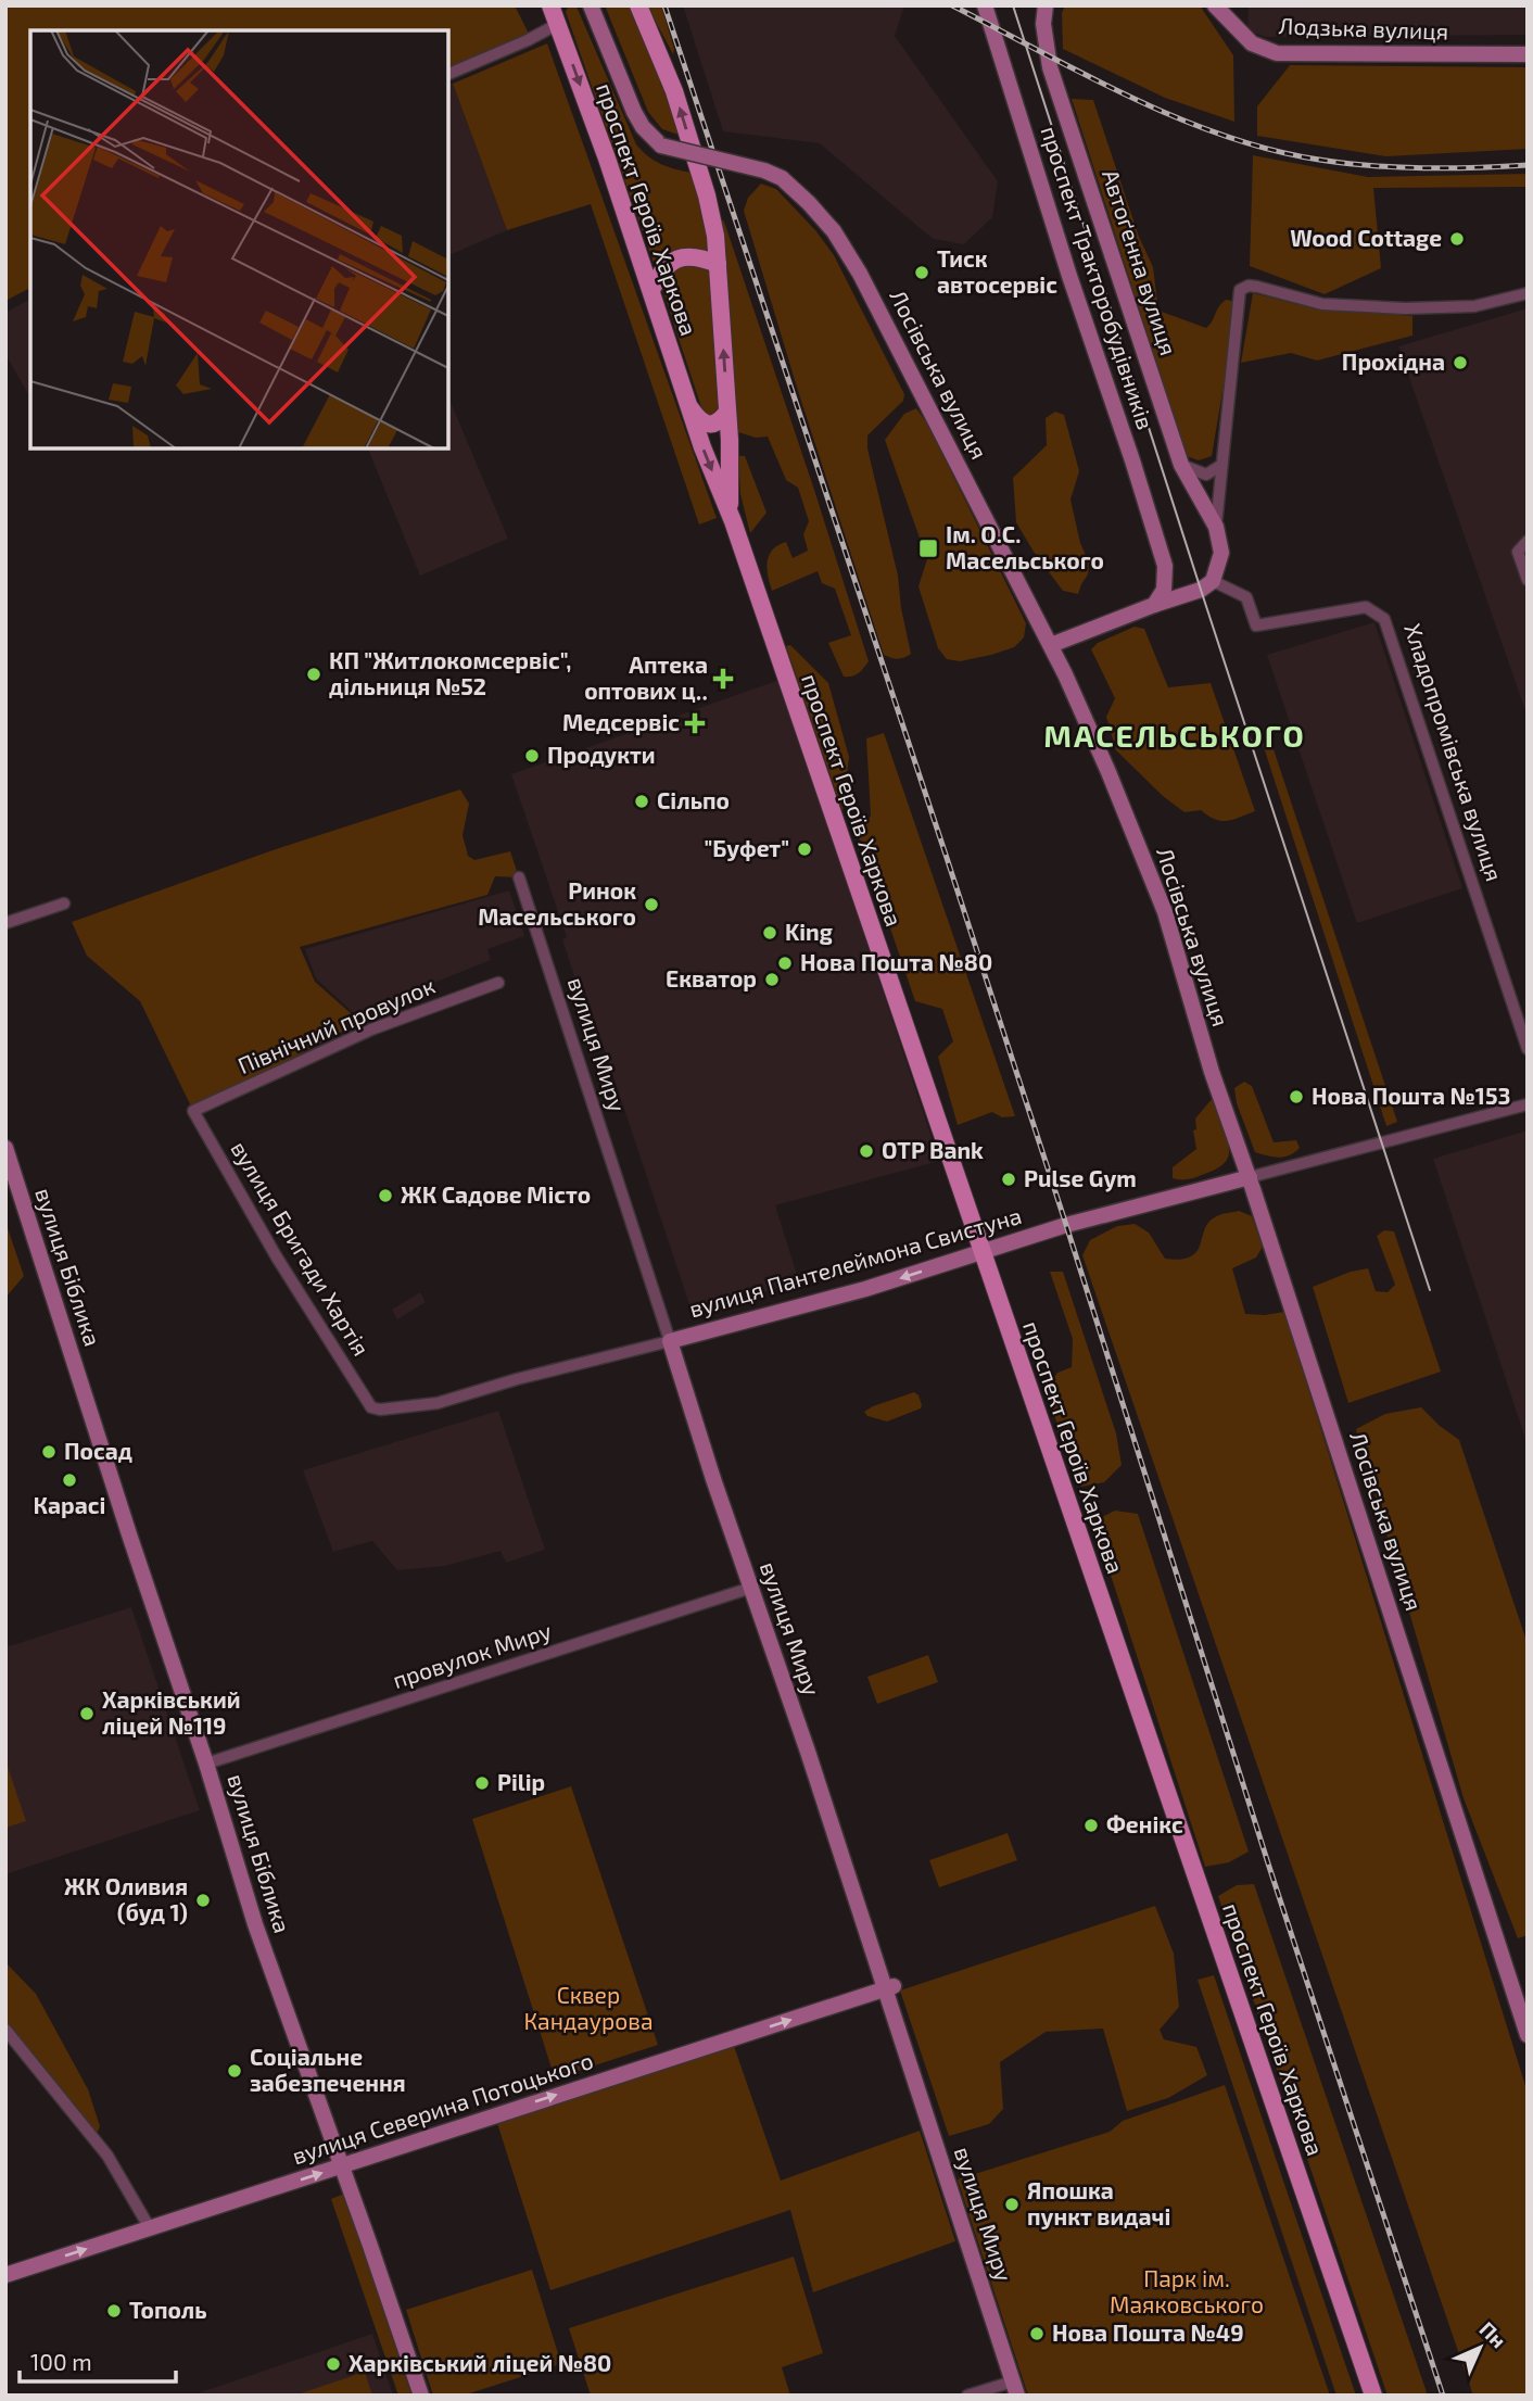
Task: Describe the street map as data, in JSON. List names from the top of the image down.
{
  "streets": {
    "main road": ["проспект Героїв Харкова"],
    "street": [
      "Лодзька вулиця",
      "Автоґенна вулиця",
      "проспект Тракторобудівників",
      "Лосівська вулиця",
      "Хладопромівська вулиця",
      "Північний провулок",
      "вулиця Миру",
      "вулиця Бригади Хартія",
      "вулиця Пантелеймона Свистуна",
      "вулиця Біблика",
      "провулок Миру",
      "вулиця Северина Потоцького"
    ]
  },
  "crossings": [
    ["проспект Героїв Харкова", "вулиця Пантелеймона Свистуна"],
    ["Лосівська вулиця", "вулиця Пантелеймона Свистуна"],
    ["Північний провулок", "вулиця Бригади Хартія"],
    ["вулиця Миру", "вулиця Пантелеймона Свистуна"],
    ["вулиця Миру", "провулок Миру"],
    ["вулиця Миру", "вулиця Северина Потоцького"],
    ["вулиця Бригади Хартія", "вулиця Пантелеймона Свистуна"],
    ["вулиця Біблика", "провулок Миру"],
    ["вулиця Біблика", "вулиця Северина Потоцького"]
  ],
  "one_way": ["вулиця Северина Потоцького"],
  "districts": ["МАСЕЛЬСЬКОГО"],
  "parks": ["Сквер Кандаурова", "Парк ім. Маяковського"],
  "places": {
    "other": [
      "Wood Cottage",
      "Тиск автосервіс",
      "Прохідна",
      "КП \"Житлокомсервіс\", дільниця №52",
      "Продукти",
      "Сільпо",
      "\"Буфет\"",
      "Ринок Масельського",
      "King",
      "Нова Пошта №80",
      "Екватор",
      "Нова Пошта №153",
      "OTP Bank",
      "Pulse Gym",
      "ЖК Садове Місто",
      "Посад",
      "Карасі",
      "Харківський ліцей №119",
      "Pilip",
      "Фенікс",
      "ЖК Оливия (буд 1)",
      "Соціальне забезпечення",
      "Япошка пункт видачі",
      "Тополь",
      "Нова Пошта №49",
      "Харківський ліцей №80"
    ],
    "transit": ["Ім. О.С. Масельського"],
    "health": ["Аптека оптових ц‥", "Медсервіс"]
  },
  "scale_bar": "100 m",
  "north": "top right"
}
